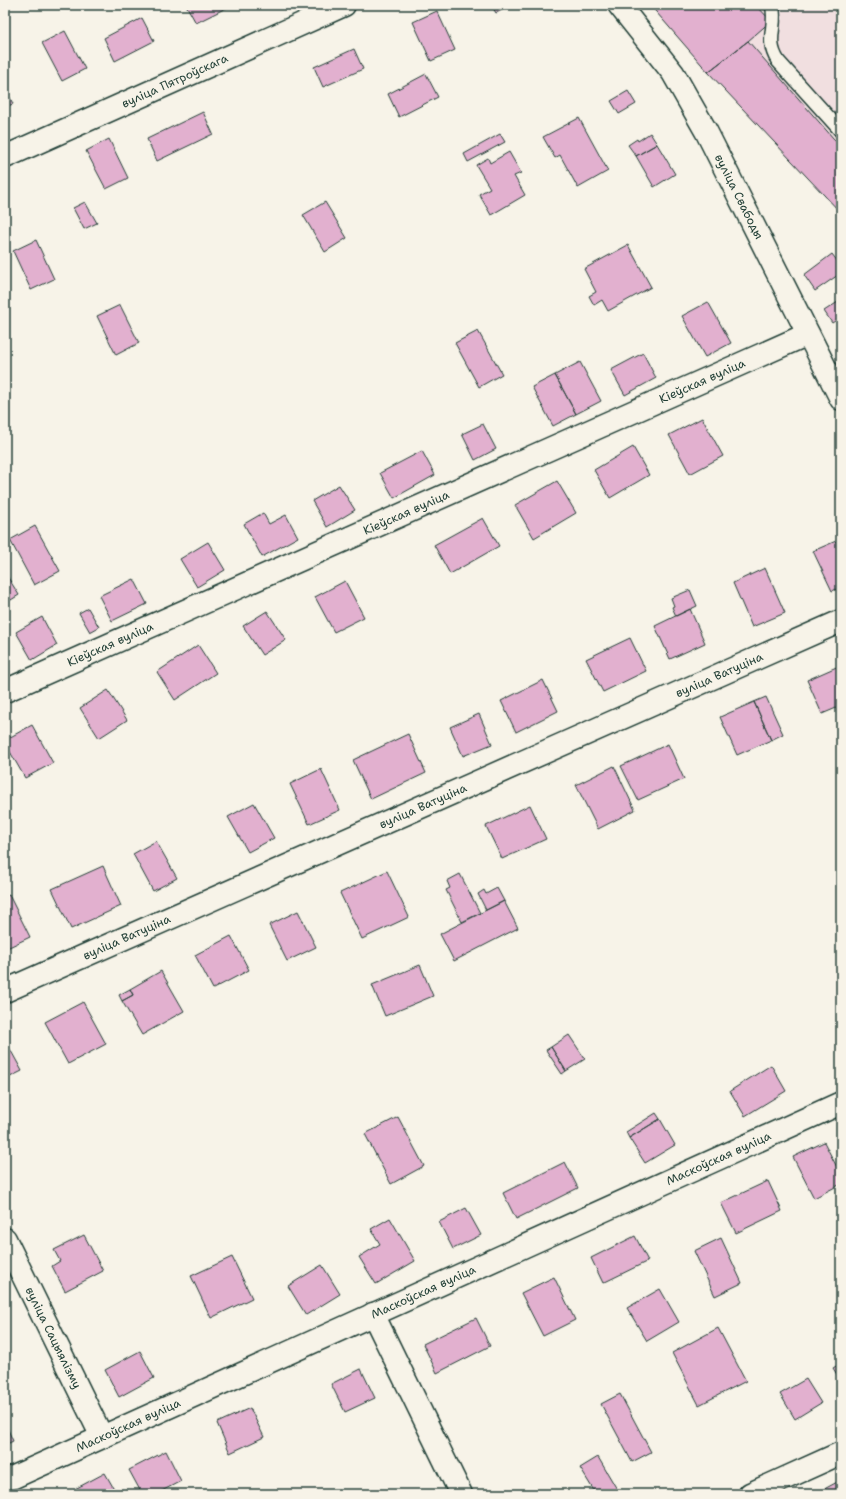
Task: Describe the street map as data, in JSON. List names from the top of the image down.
{
  "streets": {
    "street": [
      "вуліца Пятроўскага",
      "вуліца Свабоды",
      "Кіеўская вуліца",
      "вуліца Ватуціна",
      "Маскоўская вуліца",
      "вуліца Сацыялізму"
    ]
  },
  "crossings": [
    ["вуліца Свабоды", "Кіеўская вуліца"],
    ["Маскоўская вуліца", "вуліца Сацыялізму"]
  ]
}
